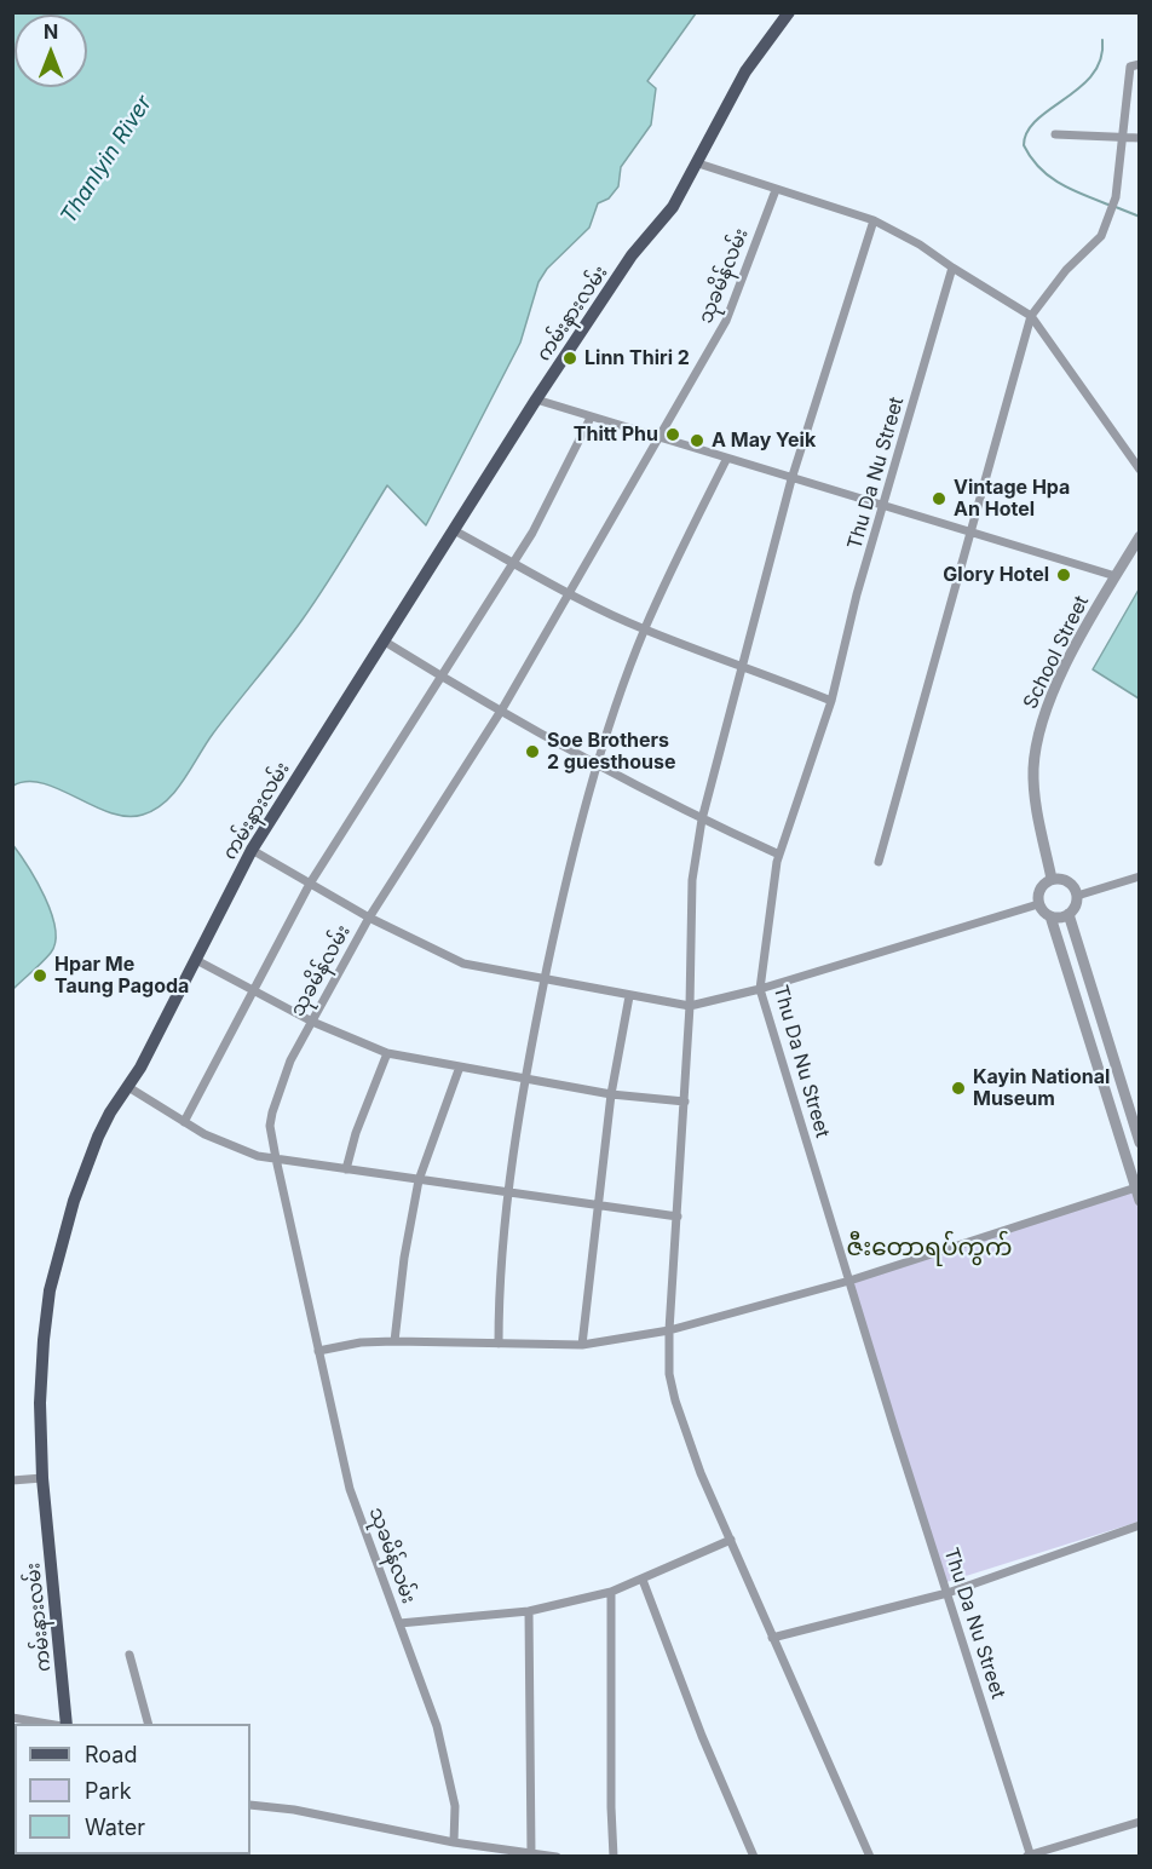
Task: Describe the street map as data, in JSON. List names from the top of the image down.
{
  "streets": {
    "main road": ["ကမ်းနားလမ်း"],
    "street": ["သုခမိန်လမ်း", "Thu Da Nu Street", "School Street"]
  },
  "districts": ["ဇီးတောရပ်ကွက်"],
  "water": ["Thanlyin River"],
  "places": [
    "Linn Thiri 2",
    "Thitt Phu",
    "A May Yeik",
    "Vintage Hpa An Hotel",
    "Glory Hotel",
    "Soe Brothers 2 guesthouse",
    "Hpar Me Taung Pagoda",
    "Kayin National Museum"
  ],
  "legend": ["Road", "Park", "Water"],
  "north": "top"
}
